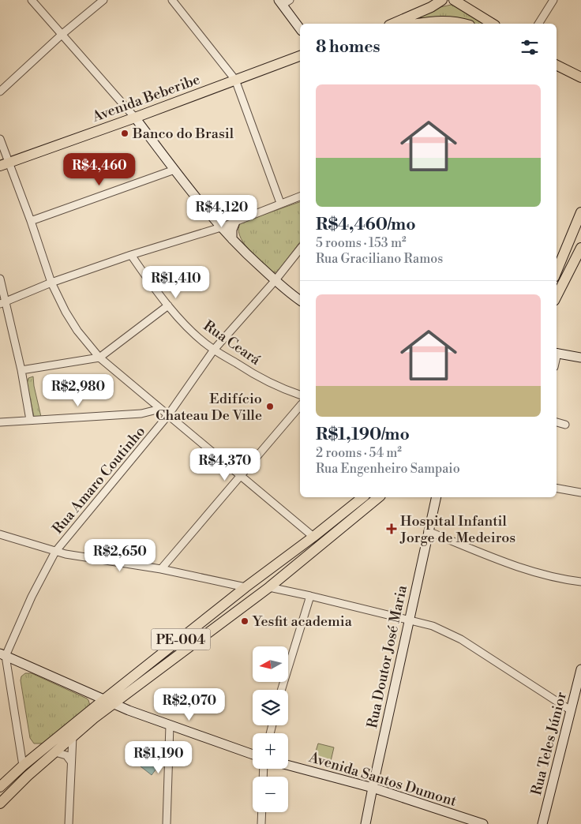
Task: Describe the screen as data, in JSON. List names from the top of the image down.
{
  "streets": {
    "main road": ["Avenida Beberibe", "PE-004"],
    "street": [
      "Rua Ceará",
      "Rua Amaro Coutinho",
      "Rua Doutor José Maria",
      "Rua Teles Júnior",
      "Avenida Santos Dumont"
    ]
  },
  "crossings": [
    ["Rua Ceará", "Rua Amaro Coutinho"],
    ["Rua Doutor José Maria", "Avenida Santos Dumont"]
  ],
  "places": {
    "other": ["Banco do Brasil", "Edifício Chateau De Ville", "Yesfit academia"],
    "health": ["Hospital Infantil Jorge de Medeiros"]
  },
  "north": "left",
  "page": {
    "heading": "8 homes",
    "list": [
      {
        "name": "R$4,460/mo",
        "note": "5 rooms · 153 m² · Rua Graciliano Ramos"
      },
      {
        "name": "R$1,190/mo",
        "note": "2 rooms · 54 m² · Rua Engenheiro Sampaio"
      }
    ],
    "price": [
      "R$4,460",
      "R$4,120",
      "R$1,410",
      "R$2,980",
      "R$4,370",
      "R$2,650",
      "R$2,070",
      "R$1,190"
    ],
    "map_buttons": ["+", "−"]
  }
}
